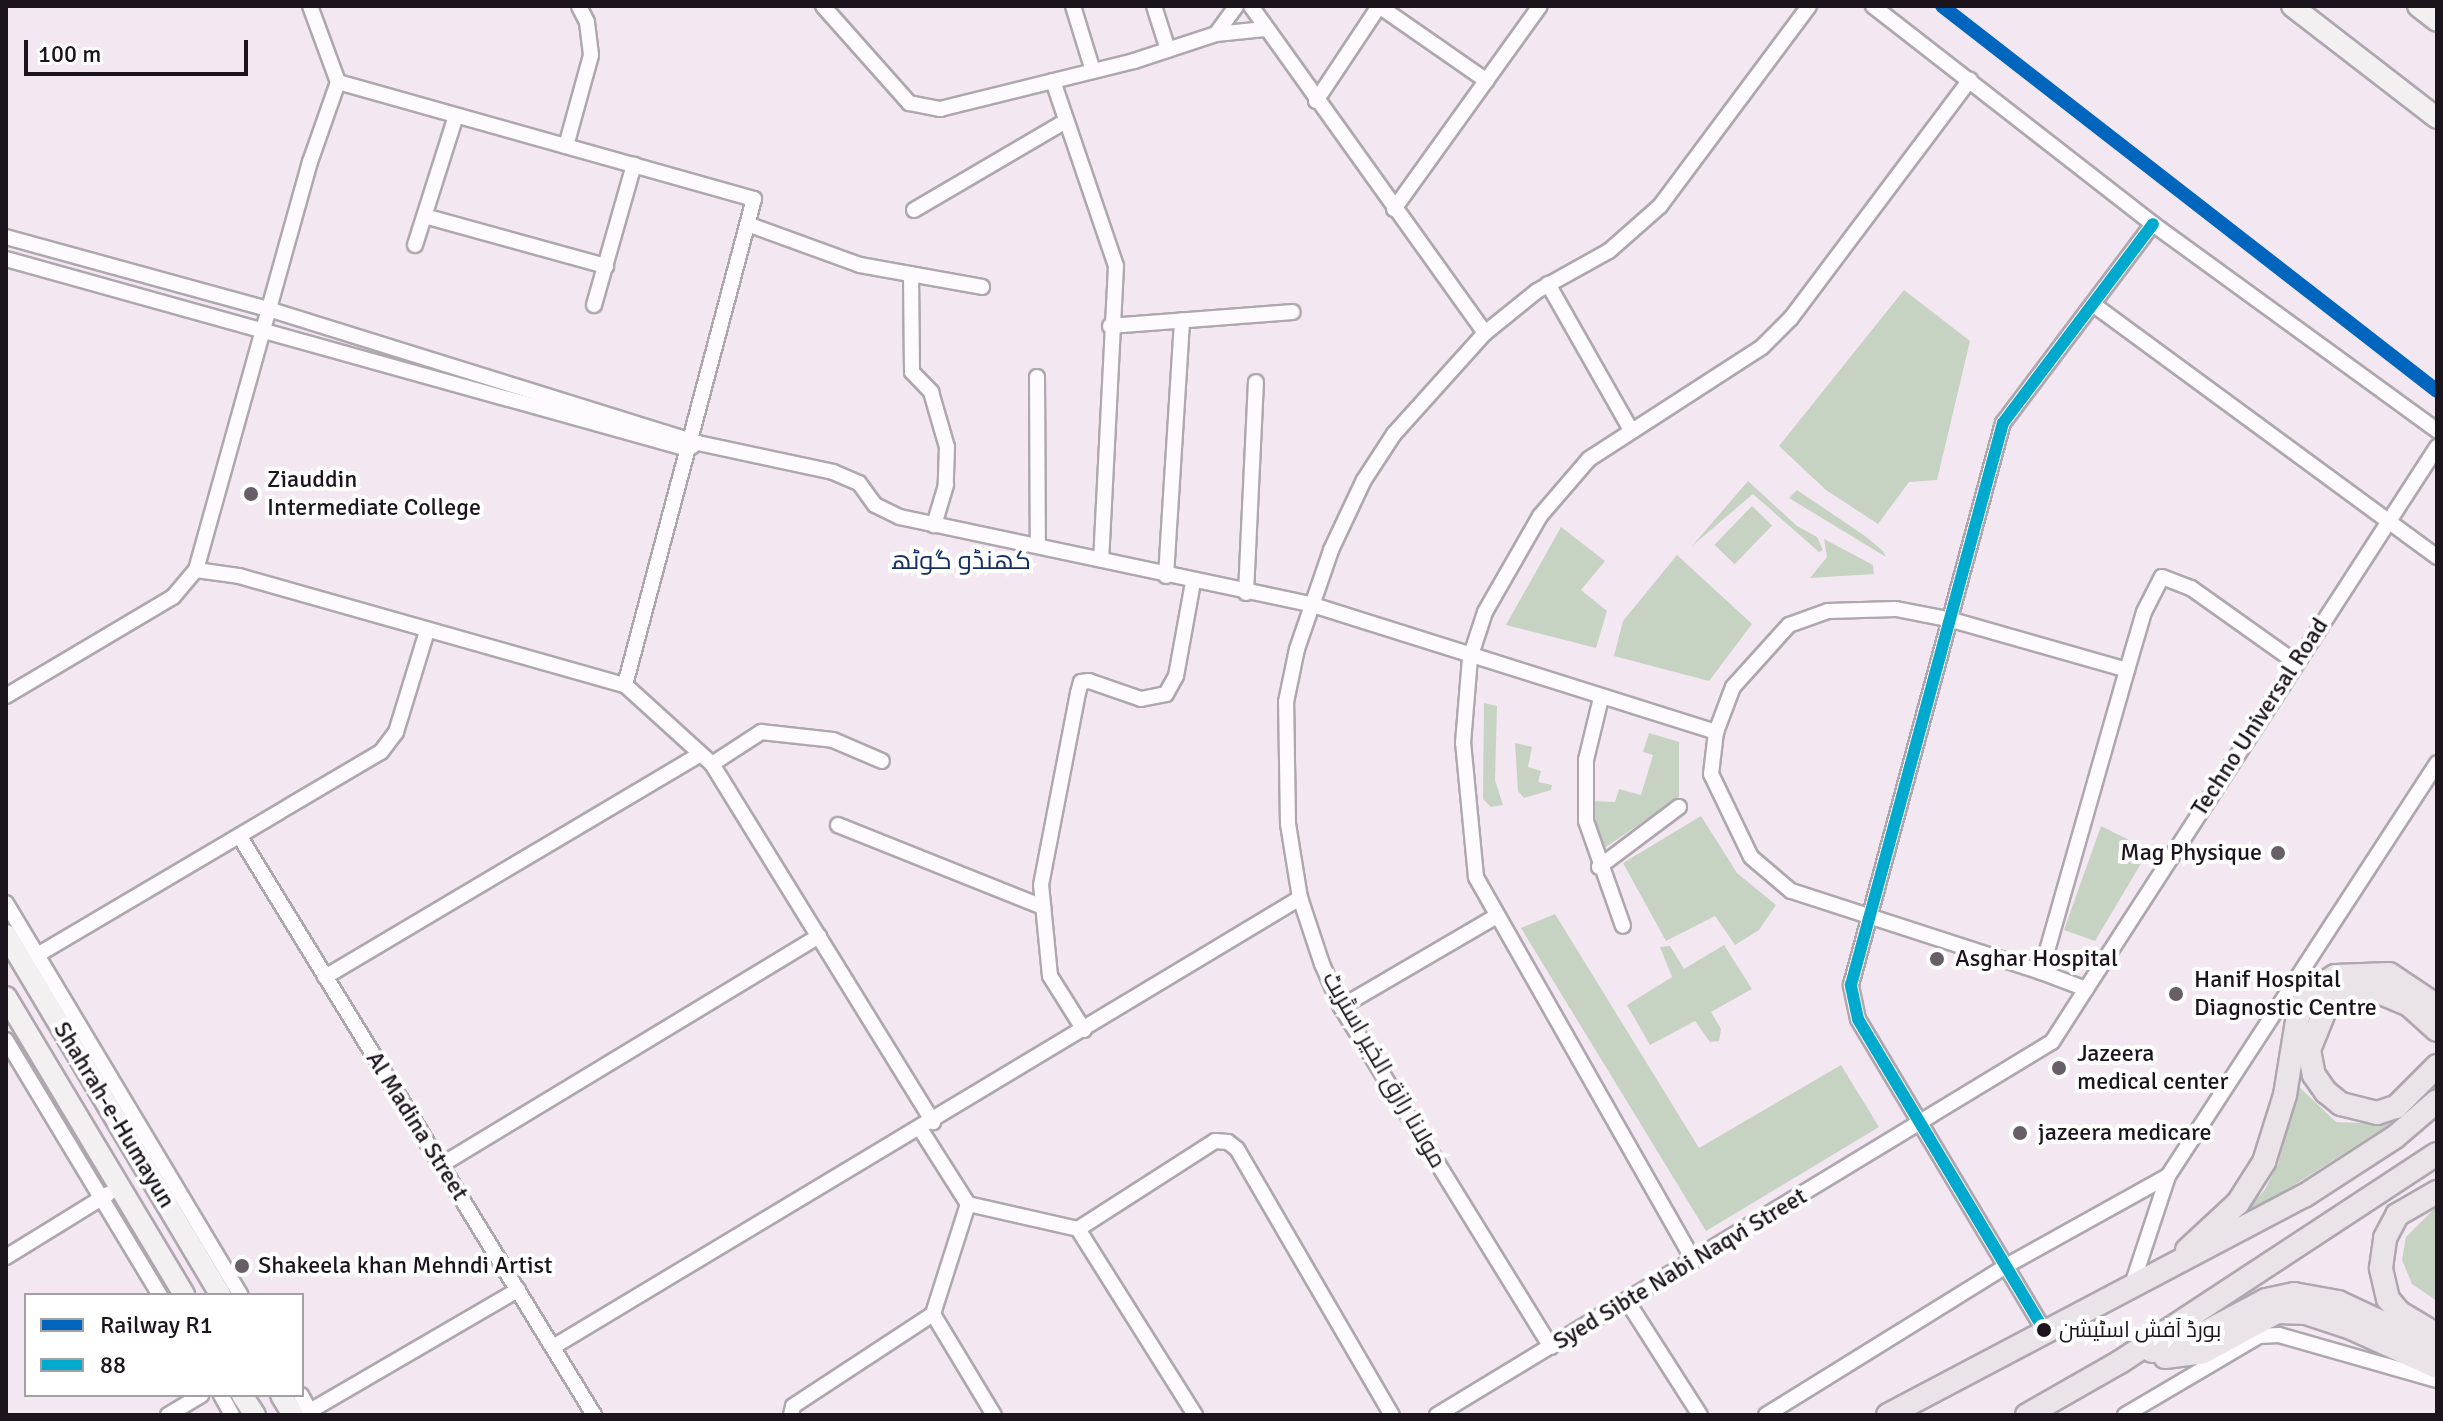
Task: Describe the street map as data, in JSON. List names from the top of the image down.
{
  "streets": {
    "main road": ["Shahrah-e-Humayun"],
    "street": [
      "Techno Universal Road",
      "مولانا رازق الخیر اسٹریٹ",
      "Al Madina Street",
      "Syed Sibte Nabi Naqvi Street"
    ]
  },
  "crossings": [
    ["Techno Universal Road", "Syed Sibte Nabi Naqvi Street"],
    ["مولانا رازق الخیر اسٹریٹ", "Syed Sibte Nabi Naqvi Street"]
  ],
  "districts": ["کھنڈو گوٹھ"],
  "places": [
    "Ziauddin Intermediate College",
    "Mag Physique",
    "Asghar Hospital",
    "Hanif Hospital Diagnostic Centre",
    "Jazeera medical center",
    "jazeera medicare",
    "Shakeela khan Mehndi Artist",
    "بورڈ آفش اسٹیشن"
  ],
  "lines": ["rail line R1", "transit line 88"],
  "legend": ["Railway R1", "88"],
  "scale_bar": "100 m"
}
